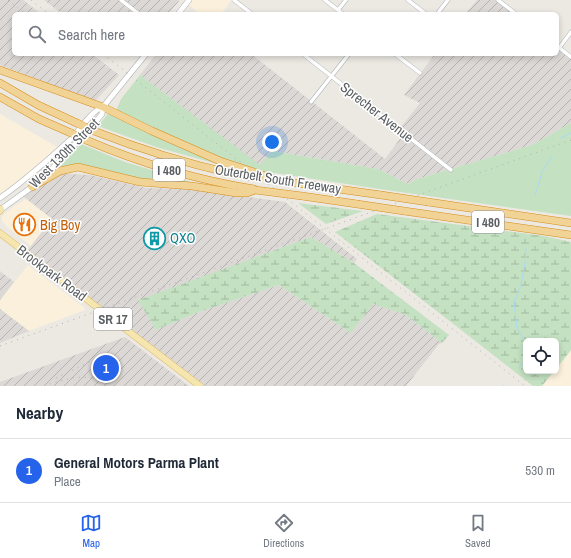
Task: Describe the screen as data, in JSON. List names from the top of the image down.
{
  "streets": {
    "highway": ["I 480", "Outerbelt South Freeway"],
    "main road": ["West 130th Street", "Brookpark Road", "SR 17"],
    "street": ["Sprecher Avenue"]
  },
  "places": {
    "restaurant": ["Big Boy"],
    "building": ["QXO"]
  },
  "page": {
    "search": "Search here",
    "pins": "1",
    "heading": "Nearby",
    "list": [
      {
        "mark": "1",
        "name": "General Motors Parma Plant",
        "note": "Place",
        "value": "530 m"
      }
    ],
    "nav": ["Map", "Directions", "Saved"]
  }
}
